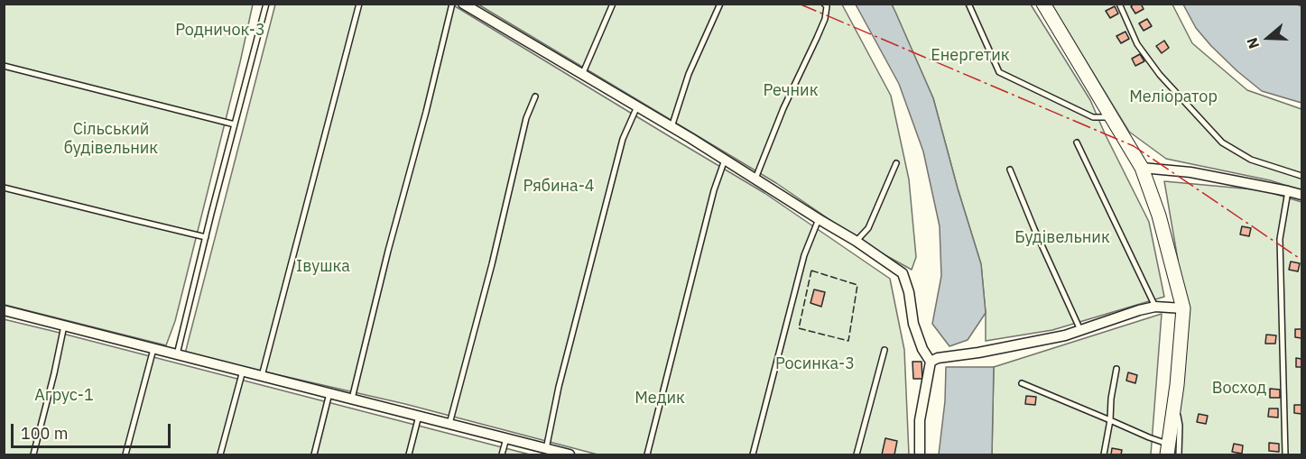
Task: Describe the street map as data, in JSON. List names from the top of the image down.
{
  "parks": [
    "Родничок-3",
    "Енергетик",
    "Речник",
    "Меліоратор",
    "Сільський будівельник",
    "Рябина-4",
    "Будівельник",
    "Івушка",
    "Росинка-3",
    "Восход",
    "Агрус-1",
    "Медик"
  ],
  "scale_bar": "100 m",
  "north": "left"
}
